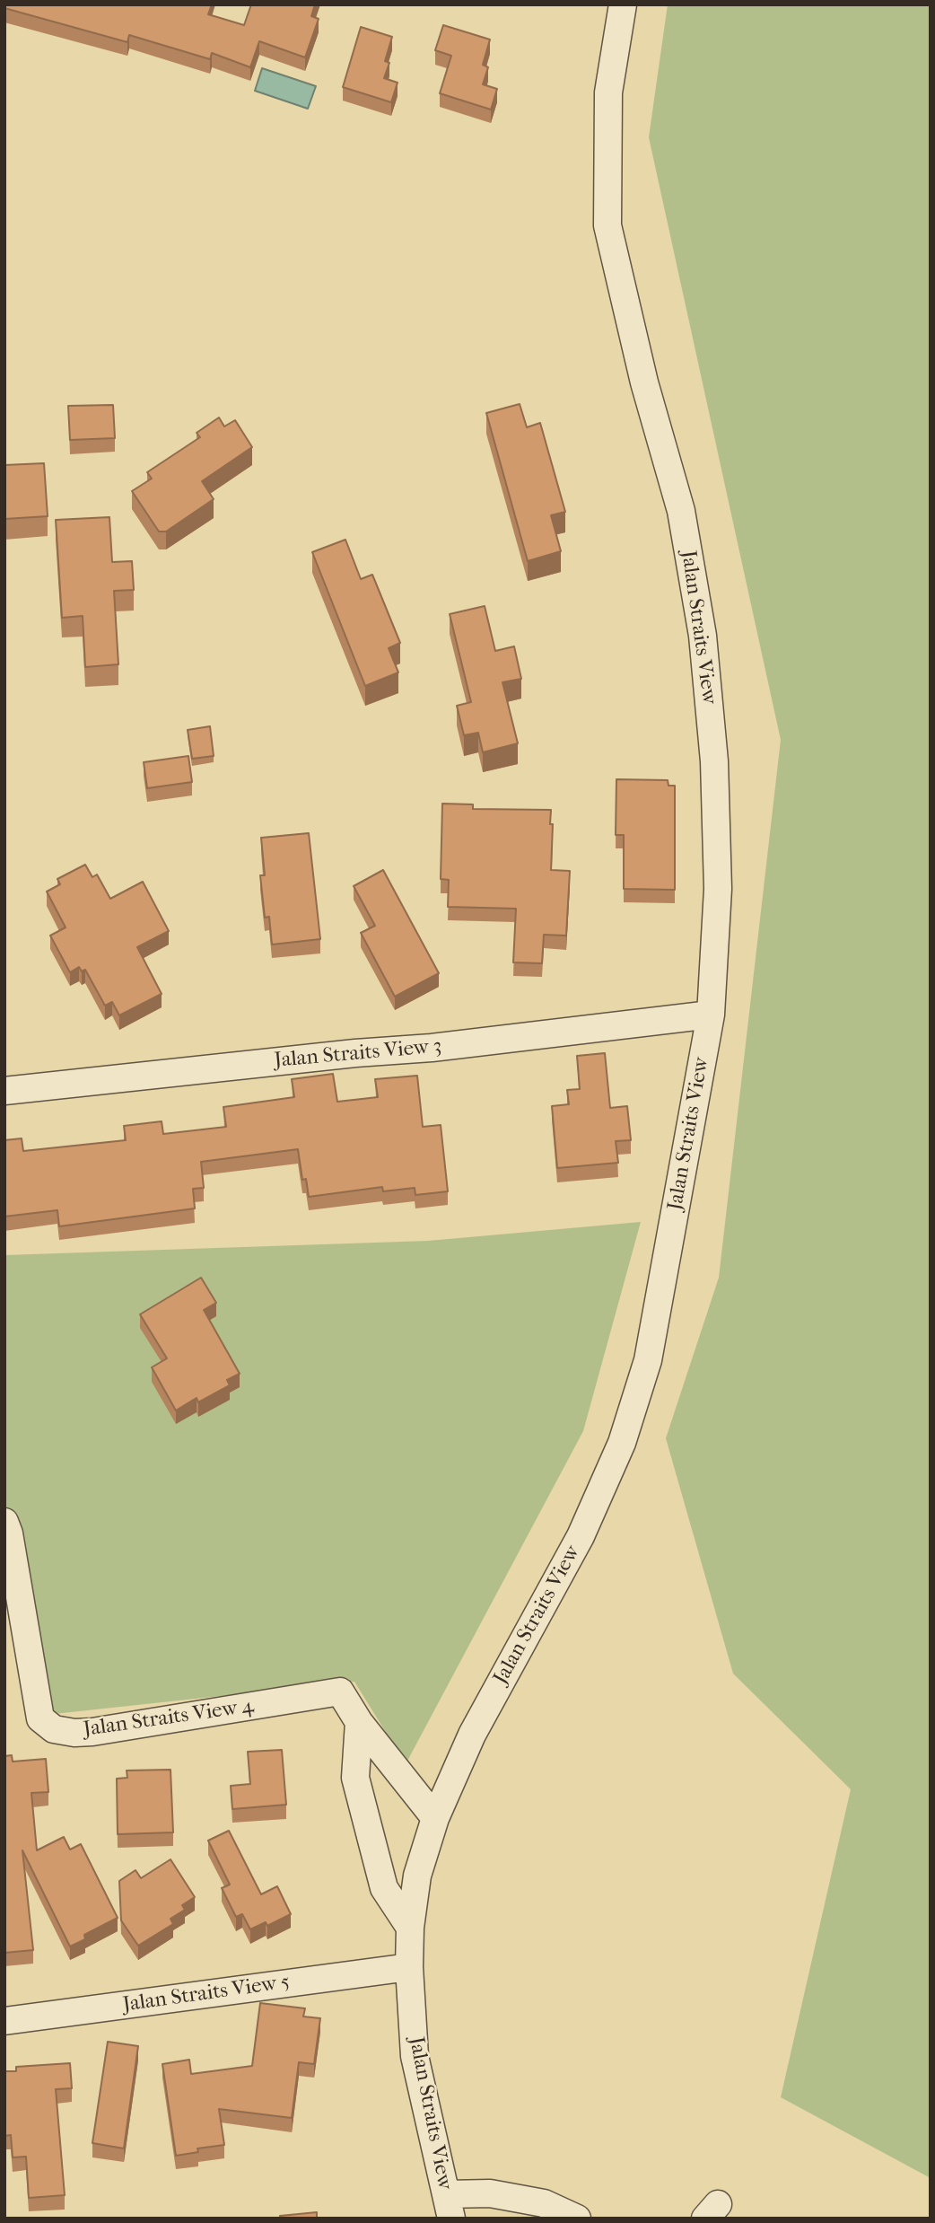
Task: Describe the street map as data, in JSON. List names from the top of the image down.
{
  "streets": {
    "street": [
      "Jalan Straits View",
      "Jalan Straits View 3",
      "Jalan Straits View 4",
      "Jalan Straits View 5"
    ]
  },
  "crossings": [
    ["Jalan Straits View", "Jalan Straits View 3"],
    ["Jalan Straits View", "Jalan Straits View 4"],
    ["Jalan Straits View", "Jalan Straits View 5"]
  ]
}
